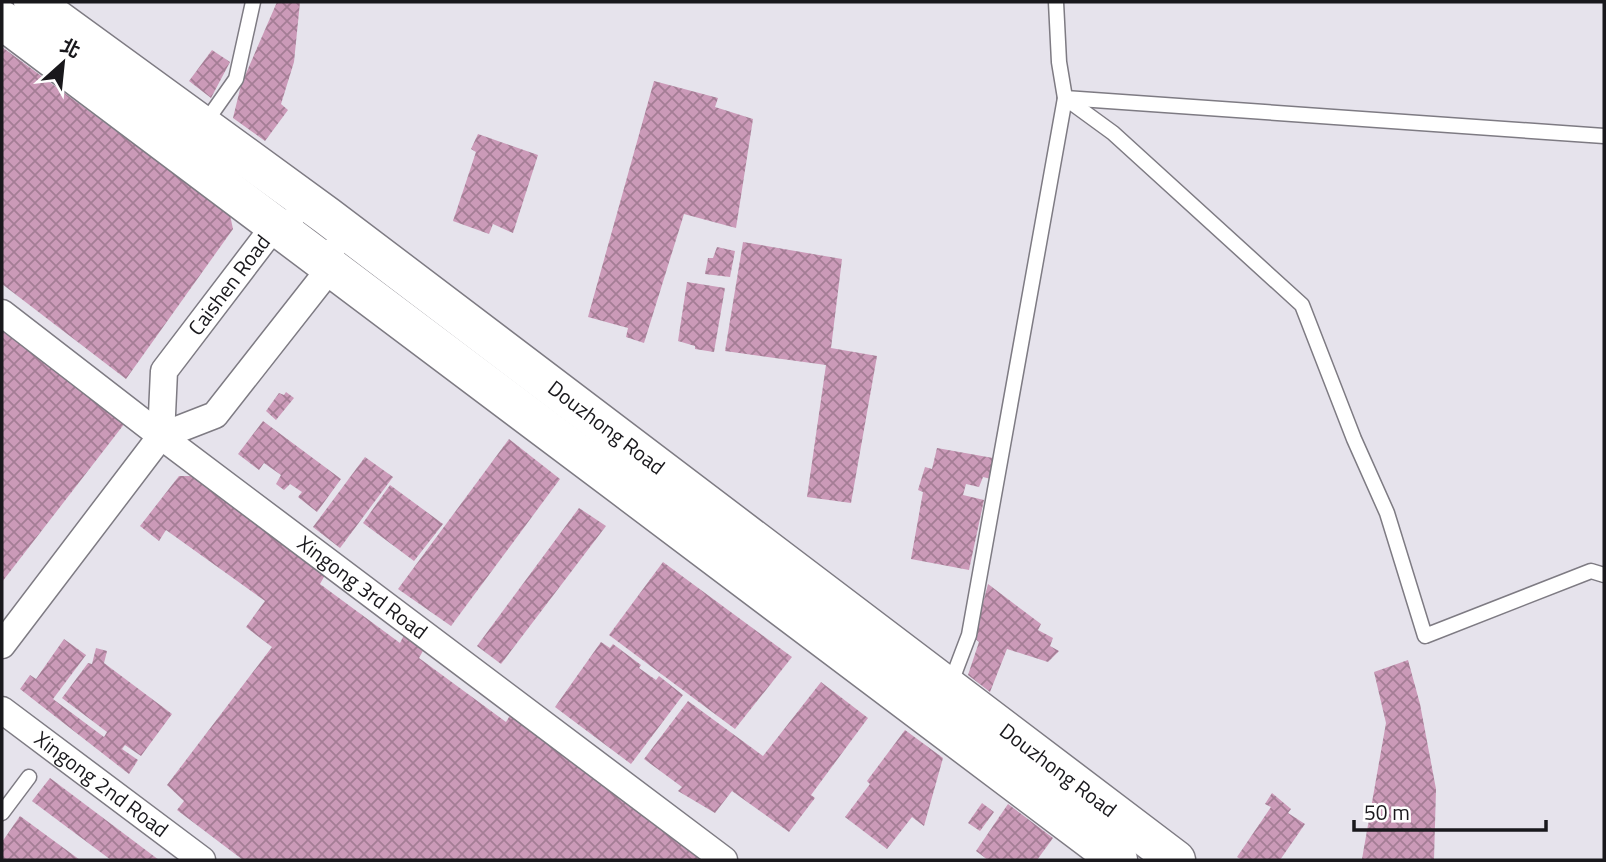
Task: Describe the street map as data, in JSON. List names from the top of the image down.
{
  "streets": {
    "main road": ["Douzhong Road"],
    "street": ["Caishen Road", "Xingong 3rd Road", "Xingong 2nd Road"]
  },
  "crossings": [
    ["Caishen Road", "Douzhong Road"],
    ["Caishen Road", "Xingong 3rd Road"]
  ],
  "scale_bar": "50 m",
  "north": "top right"
}
